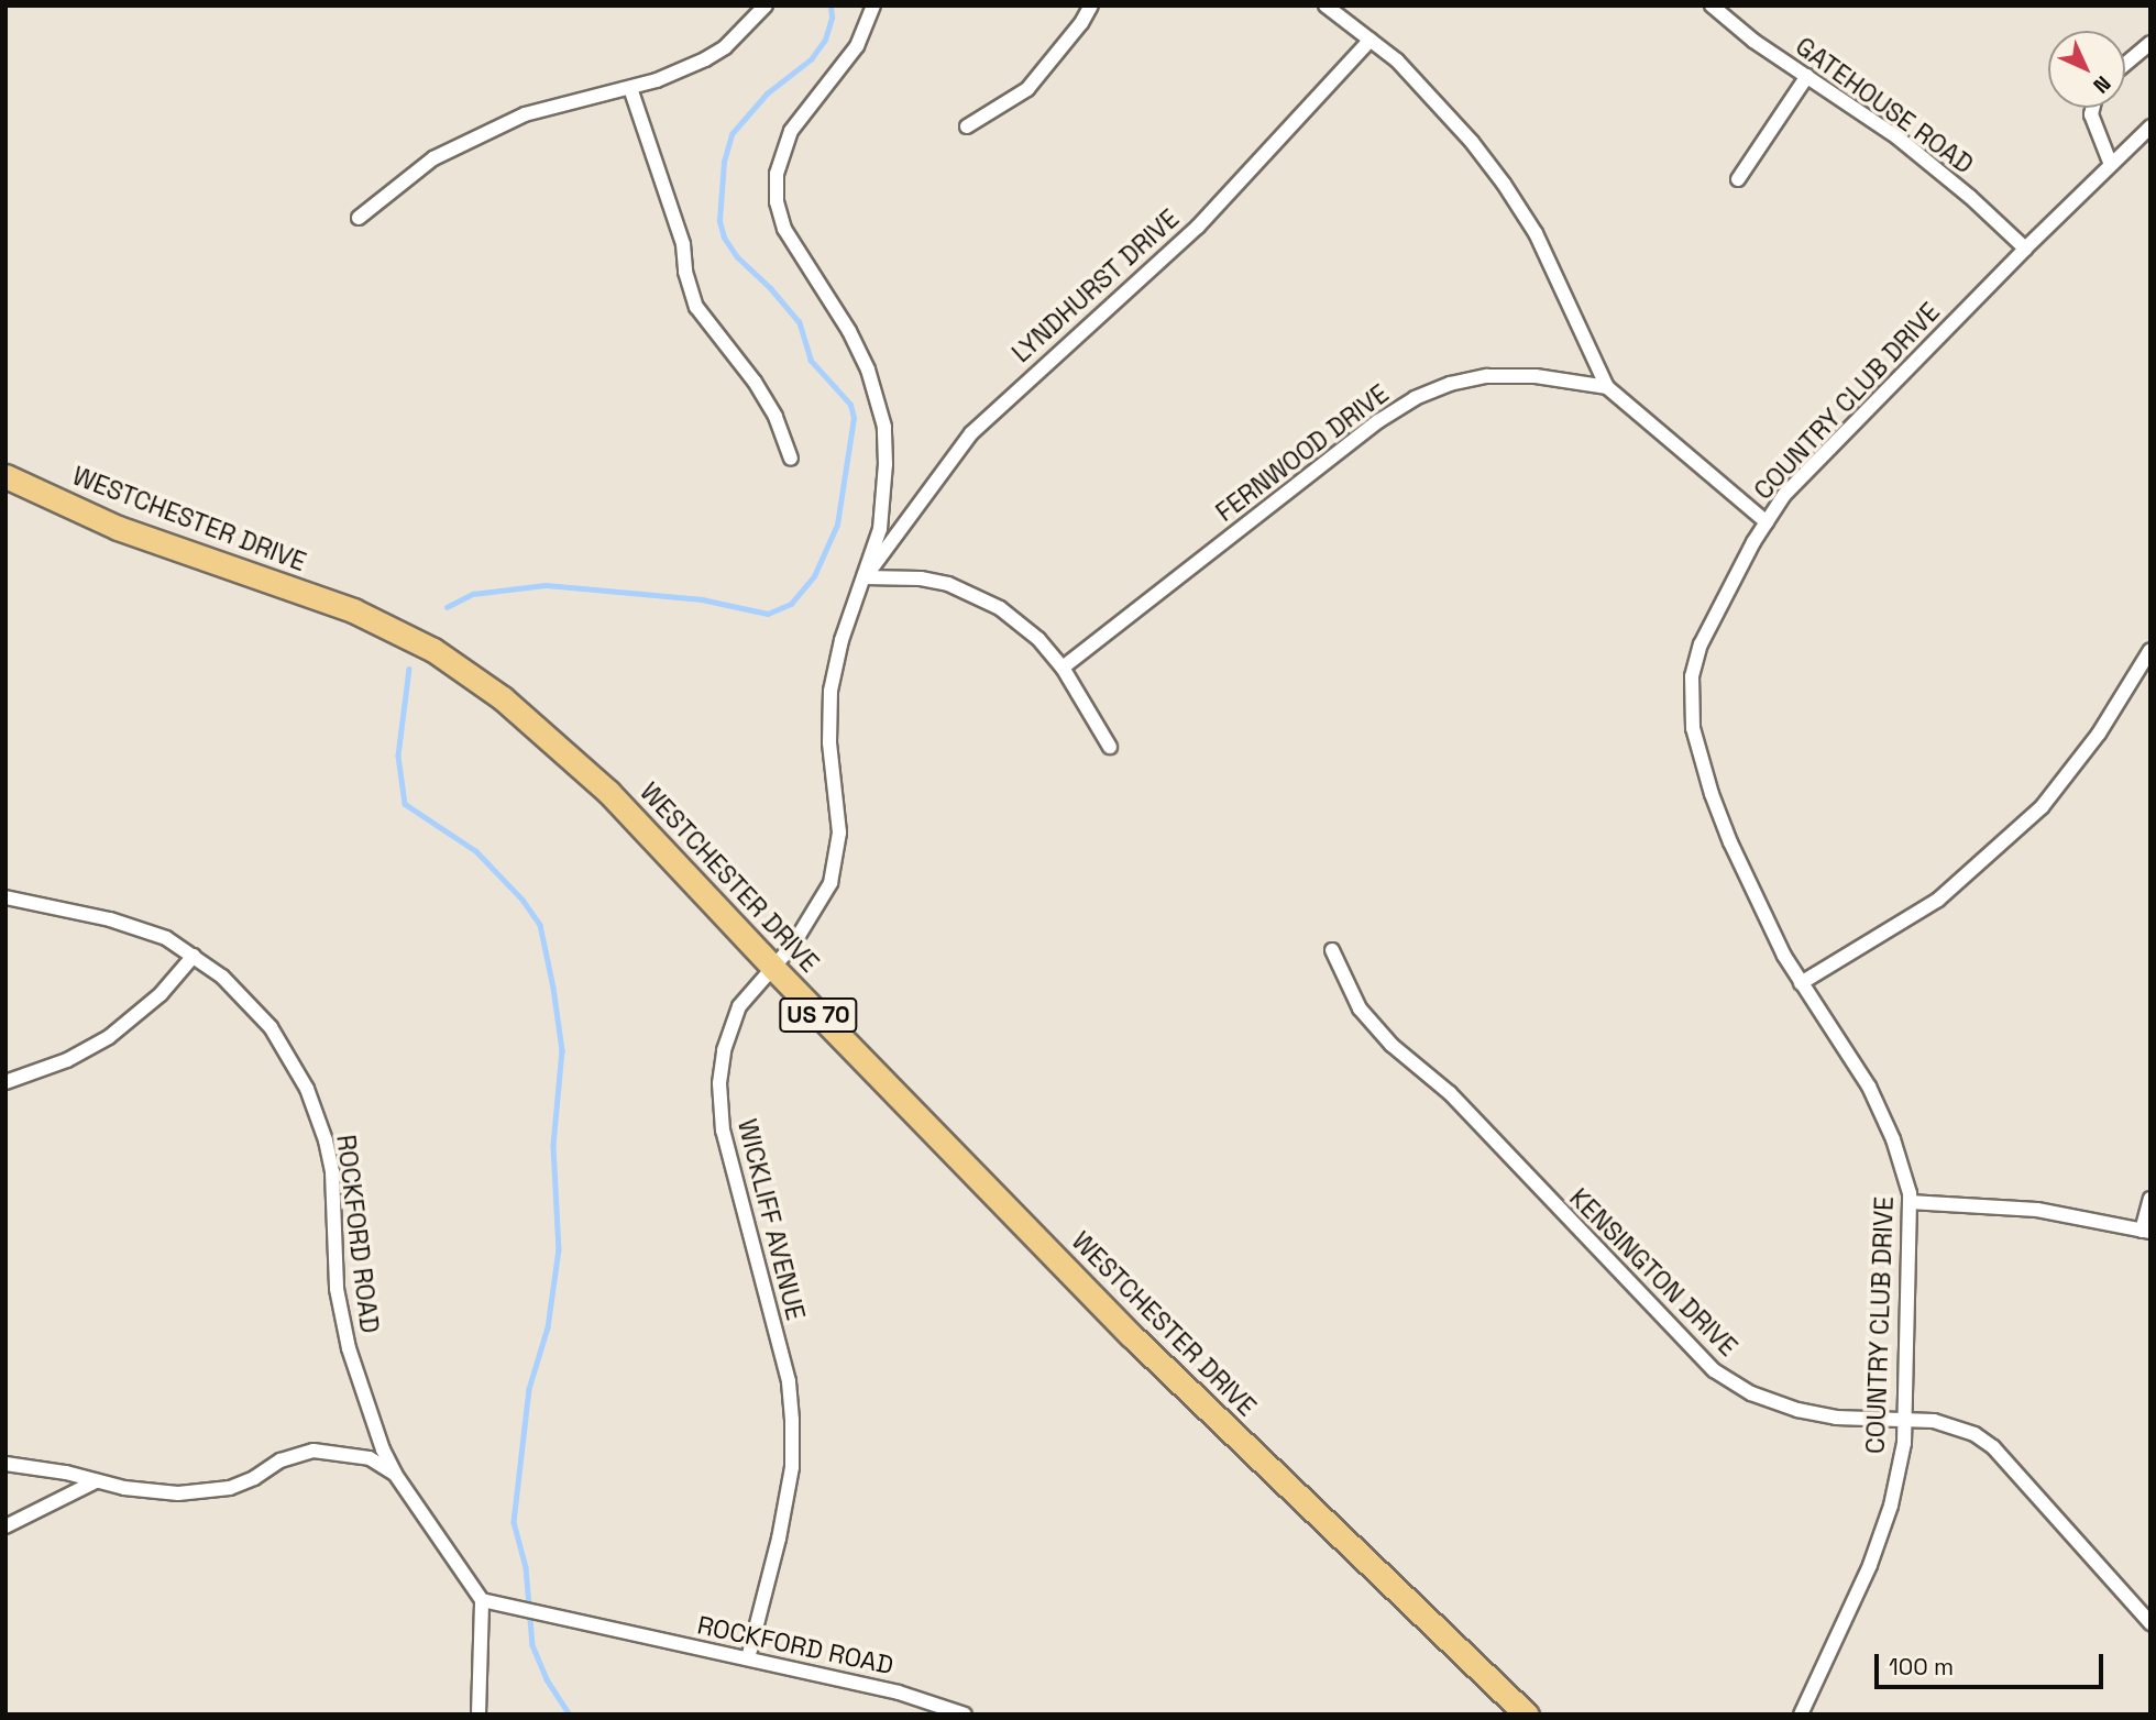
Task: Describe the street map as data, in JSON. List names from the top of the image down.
{
  "streets": {
    "main road": ["WESTCHESTER DRIVE", "US 70"],
    "street": [
      "GATEHOUSE ROAD",
      "LYNDHURST DRIVE",
      "COUNTRY CLUB DRIVE",
      "FERNWOOD DRIVE",
      "WICKLIFF AVENUE",
      "ROCKFORD ROAD",
      "KENSINGTON DRIVE"
    ]
  },
  "crossings": [
    ["GATEHOUSE ROAD", "COUNTRY CLUB DRIVE"],
    ["LYNDHURST DRIVE", "WICKLIFF AVENUE"],
    ["COUNTRY CLUB DRIVE", "KENSINGTON DRIVE"],
    ["WESTCHESTER DRIVE", "WICKLIFF AVENUE"],
    ["WICKLIFF AVENUE", "ROCKFORD ROAD"]
  ],
  "scale_bar": "100 m",
  "north": "bottom right"
}
